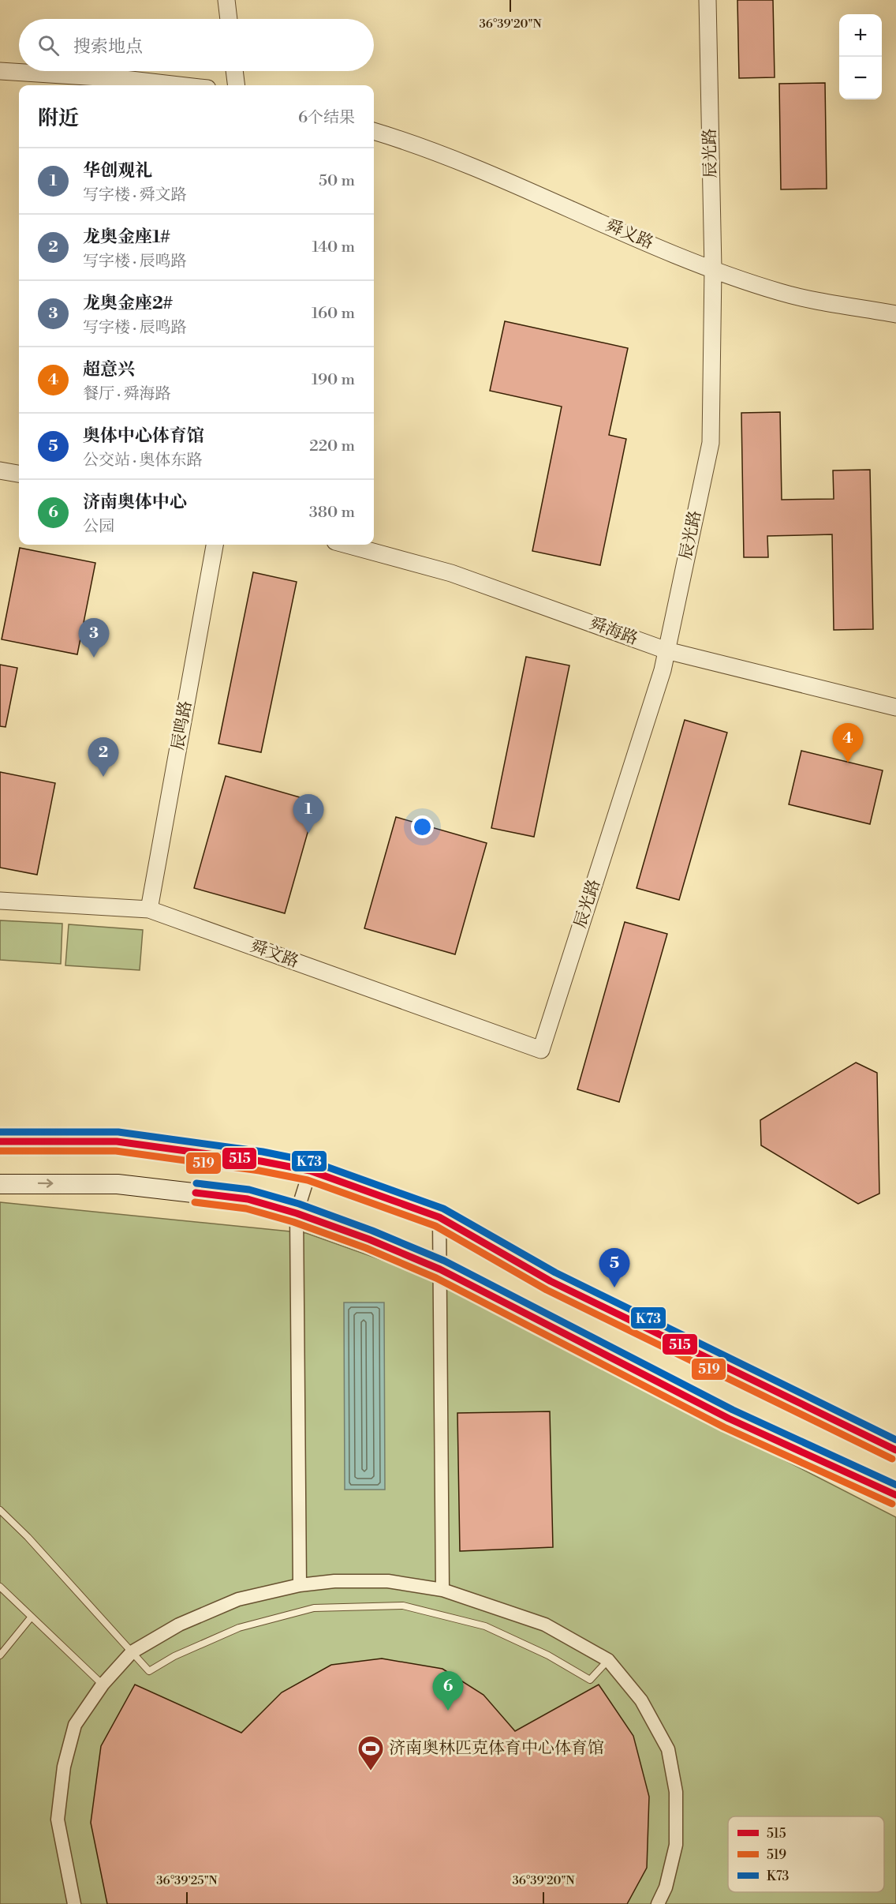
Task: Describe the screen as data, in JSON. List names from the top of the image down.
{
  "streets": {
    "street": [
      "辰光路",
      "舜义路",
      "舜海路",
      "辰鸣路",
      "舜文路"
    ]
  },
  "crossings": [
    ["辰光路", "舜义路"],
    ["辰光路", "舜海路"],
    ["辰光路", "舜文路"],
    ["辰鸣路", "舜文路"]
  ],
  "places": {
    "sports": ["济南奥林匹克体育中心体育馆"]
  },
  "lines": ["transit line K73", "transit line 515", "transit line 519"],
  "legend": ["515", "519", "K73"],
  "page": {
    "map_buttons": ["+", "−"],
    "search": "搜索地点",
    "heading": ["附近", "6个结果"],
    "list": [
      {
        "mark": "1",
        "name": "华创观礼",
        "note": "写字楼 · 舜文路",
        "value": "50 m"
      },
      {
        "mark": "2",
        "name": "龙奥金座1#",
        "note": "写字楼 · 辰鸣路",
        "value": "140 m"
      },
      {
        "mark": "3",
        "name": "龙奥金座2#",
        "note": "写字楼 · 辰鸣路",
        "value": "160 m"
      },
      {
        "mark": "4",
        "name": "超意兴",
        "note": "餐厅 · 舜海路",
        "value": "190 m"
      },
      {
        "mark": "5",
        "name": "奥体中心体育馆",
        "note": "公交站 · 奥体东路",
        "value": "220 m"
      },
      {
        "mark": "6",
        "name": "济南奥体中心",
        "note": "公园",
        "value": "380 m"
      }
    ],
    "pins": [
      "3",
      "4",
      "2",
      "1",
      "5",
      "6"
    ]
  },
  "coordinates": ["36°39'20\"N", "36°39'25\"N"]
}
